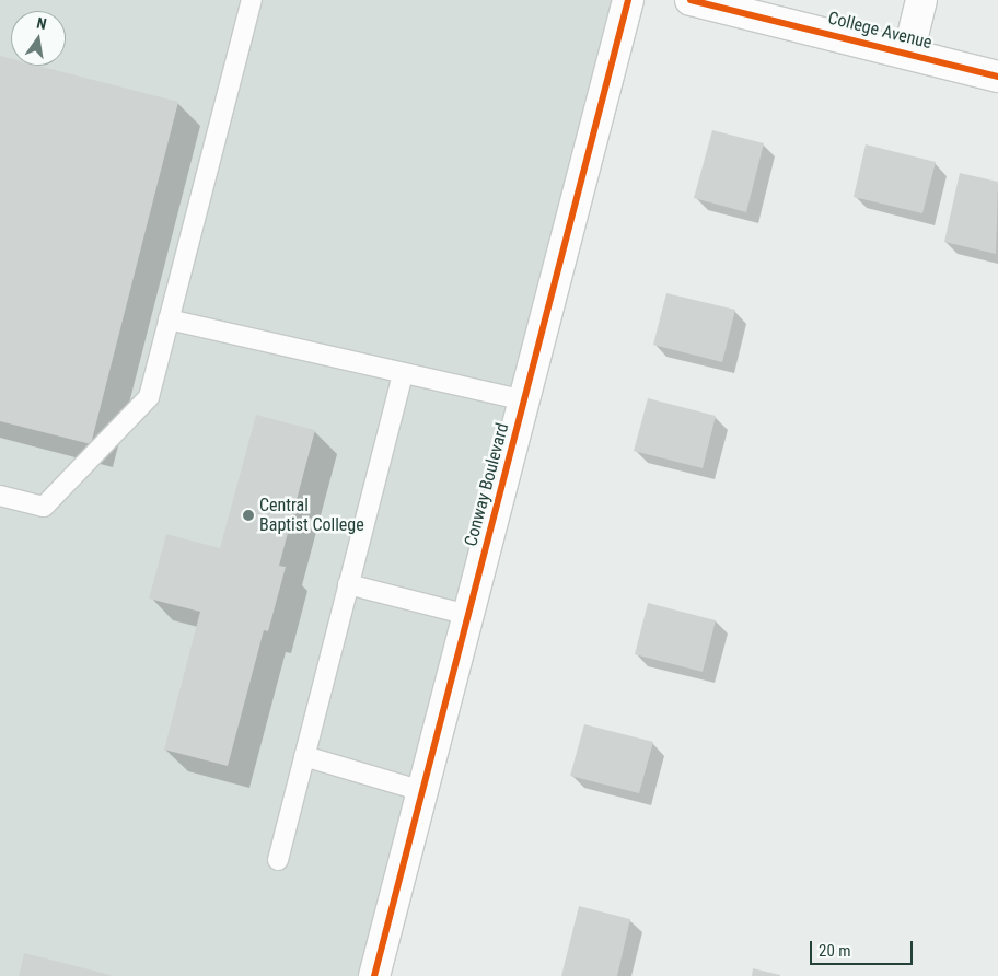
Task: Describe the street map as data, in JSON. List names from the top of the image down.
{
  "streets": {
    "street": ["College Avenue", "Conway Boulevard"]
  },
  "places": ["Central Baptist College"],
  "scale_bar": "20 m",
  "north": "top"
}
